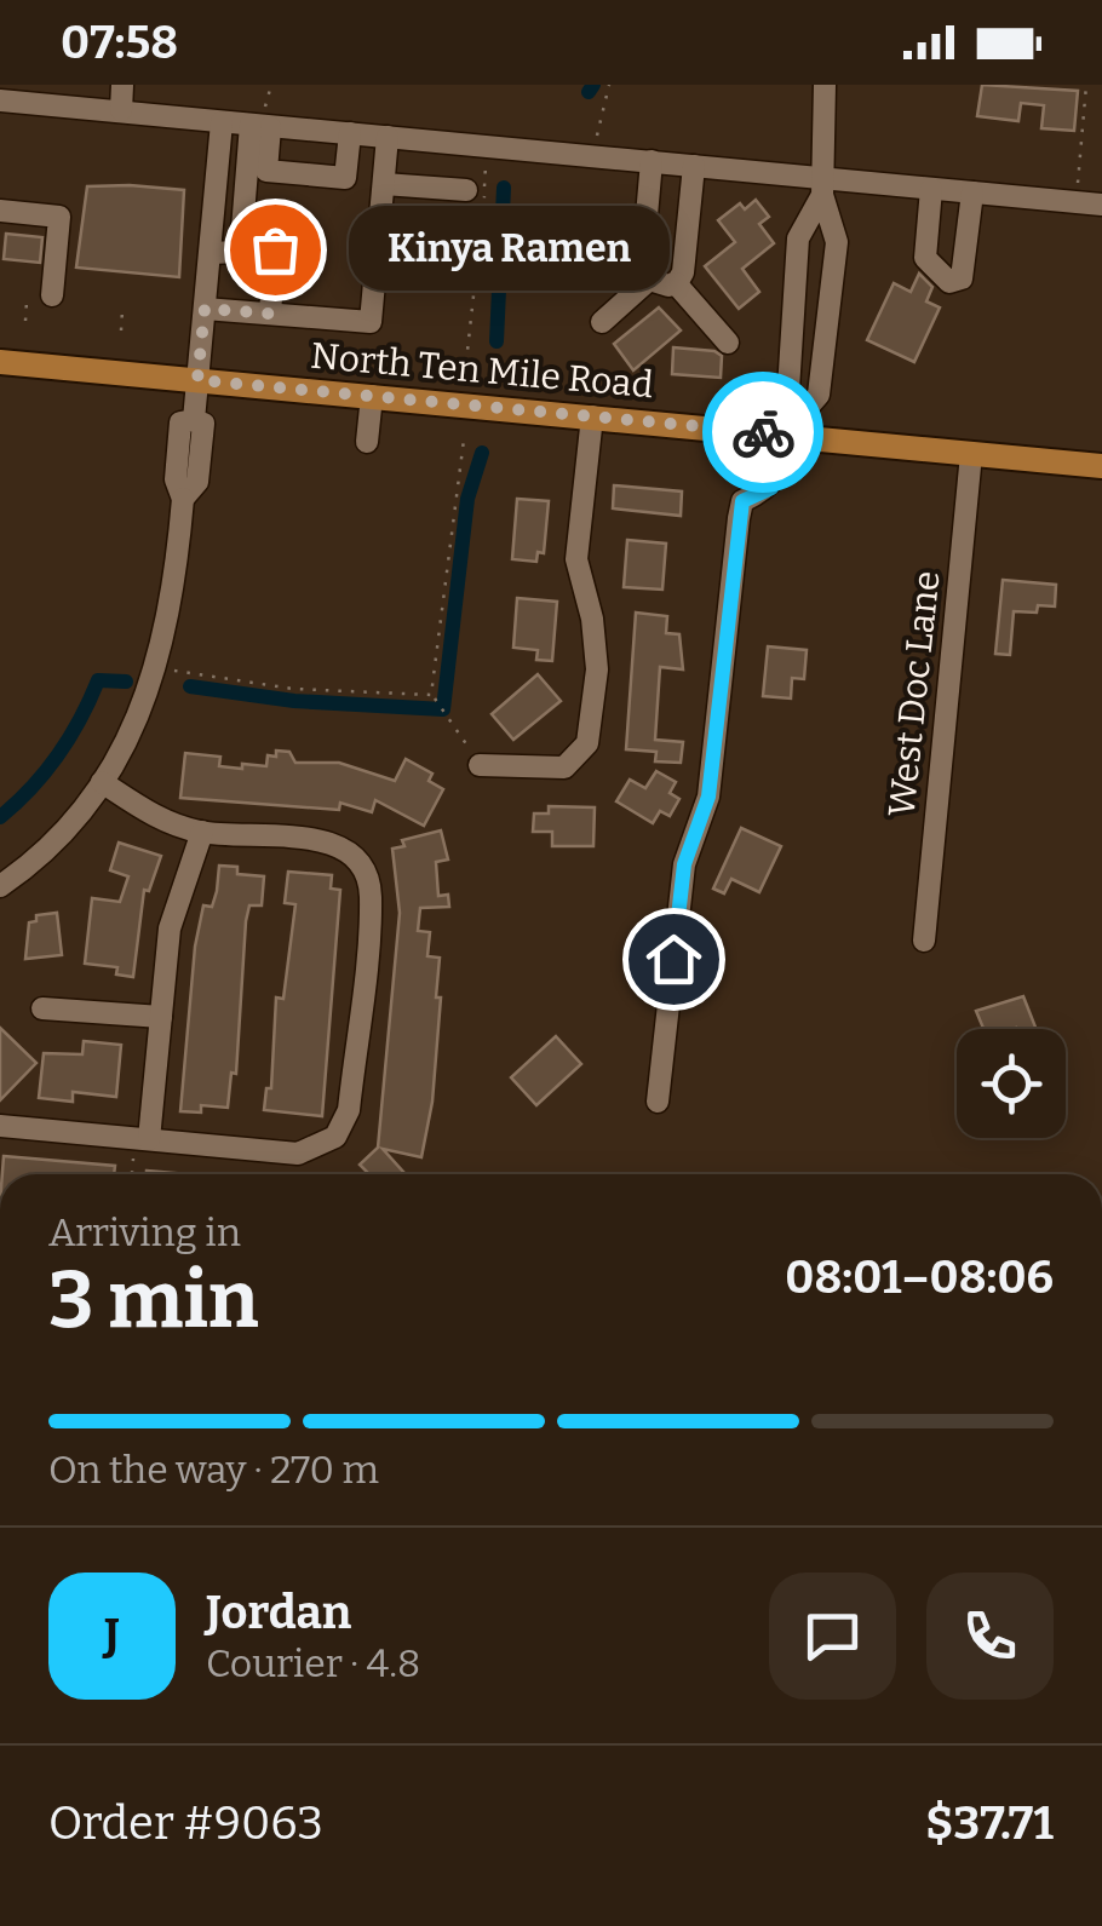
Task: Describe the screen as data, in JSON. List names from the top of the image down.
{
  "streets": {
    "main road": ["North Ten Mile Road"],
    "street": ["West Doc Lane"]
  },
  "crossings": [
    ["North Ten Mile Road", "West Doc Lane"]
  ],
  "places": ["Kinya Ramen"],
  "page": {
    "status": "07:58",
    "bubble": "Kinya Ramen",
    "heading": ["3 min", "Arriving in", "08:01–08:06"],
    "panel": [
      "Jordan",
      "Courier · 4.8",
      "Order #9063",
      "$37.71"
    ],
    "bar": "On the way · 270 m",
    "round": "J"
  }
}
